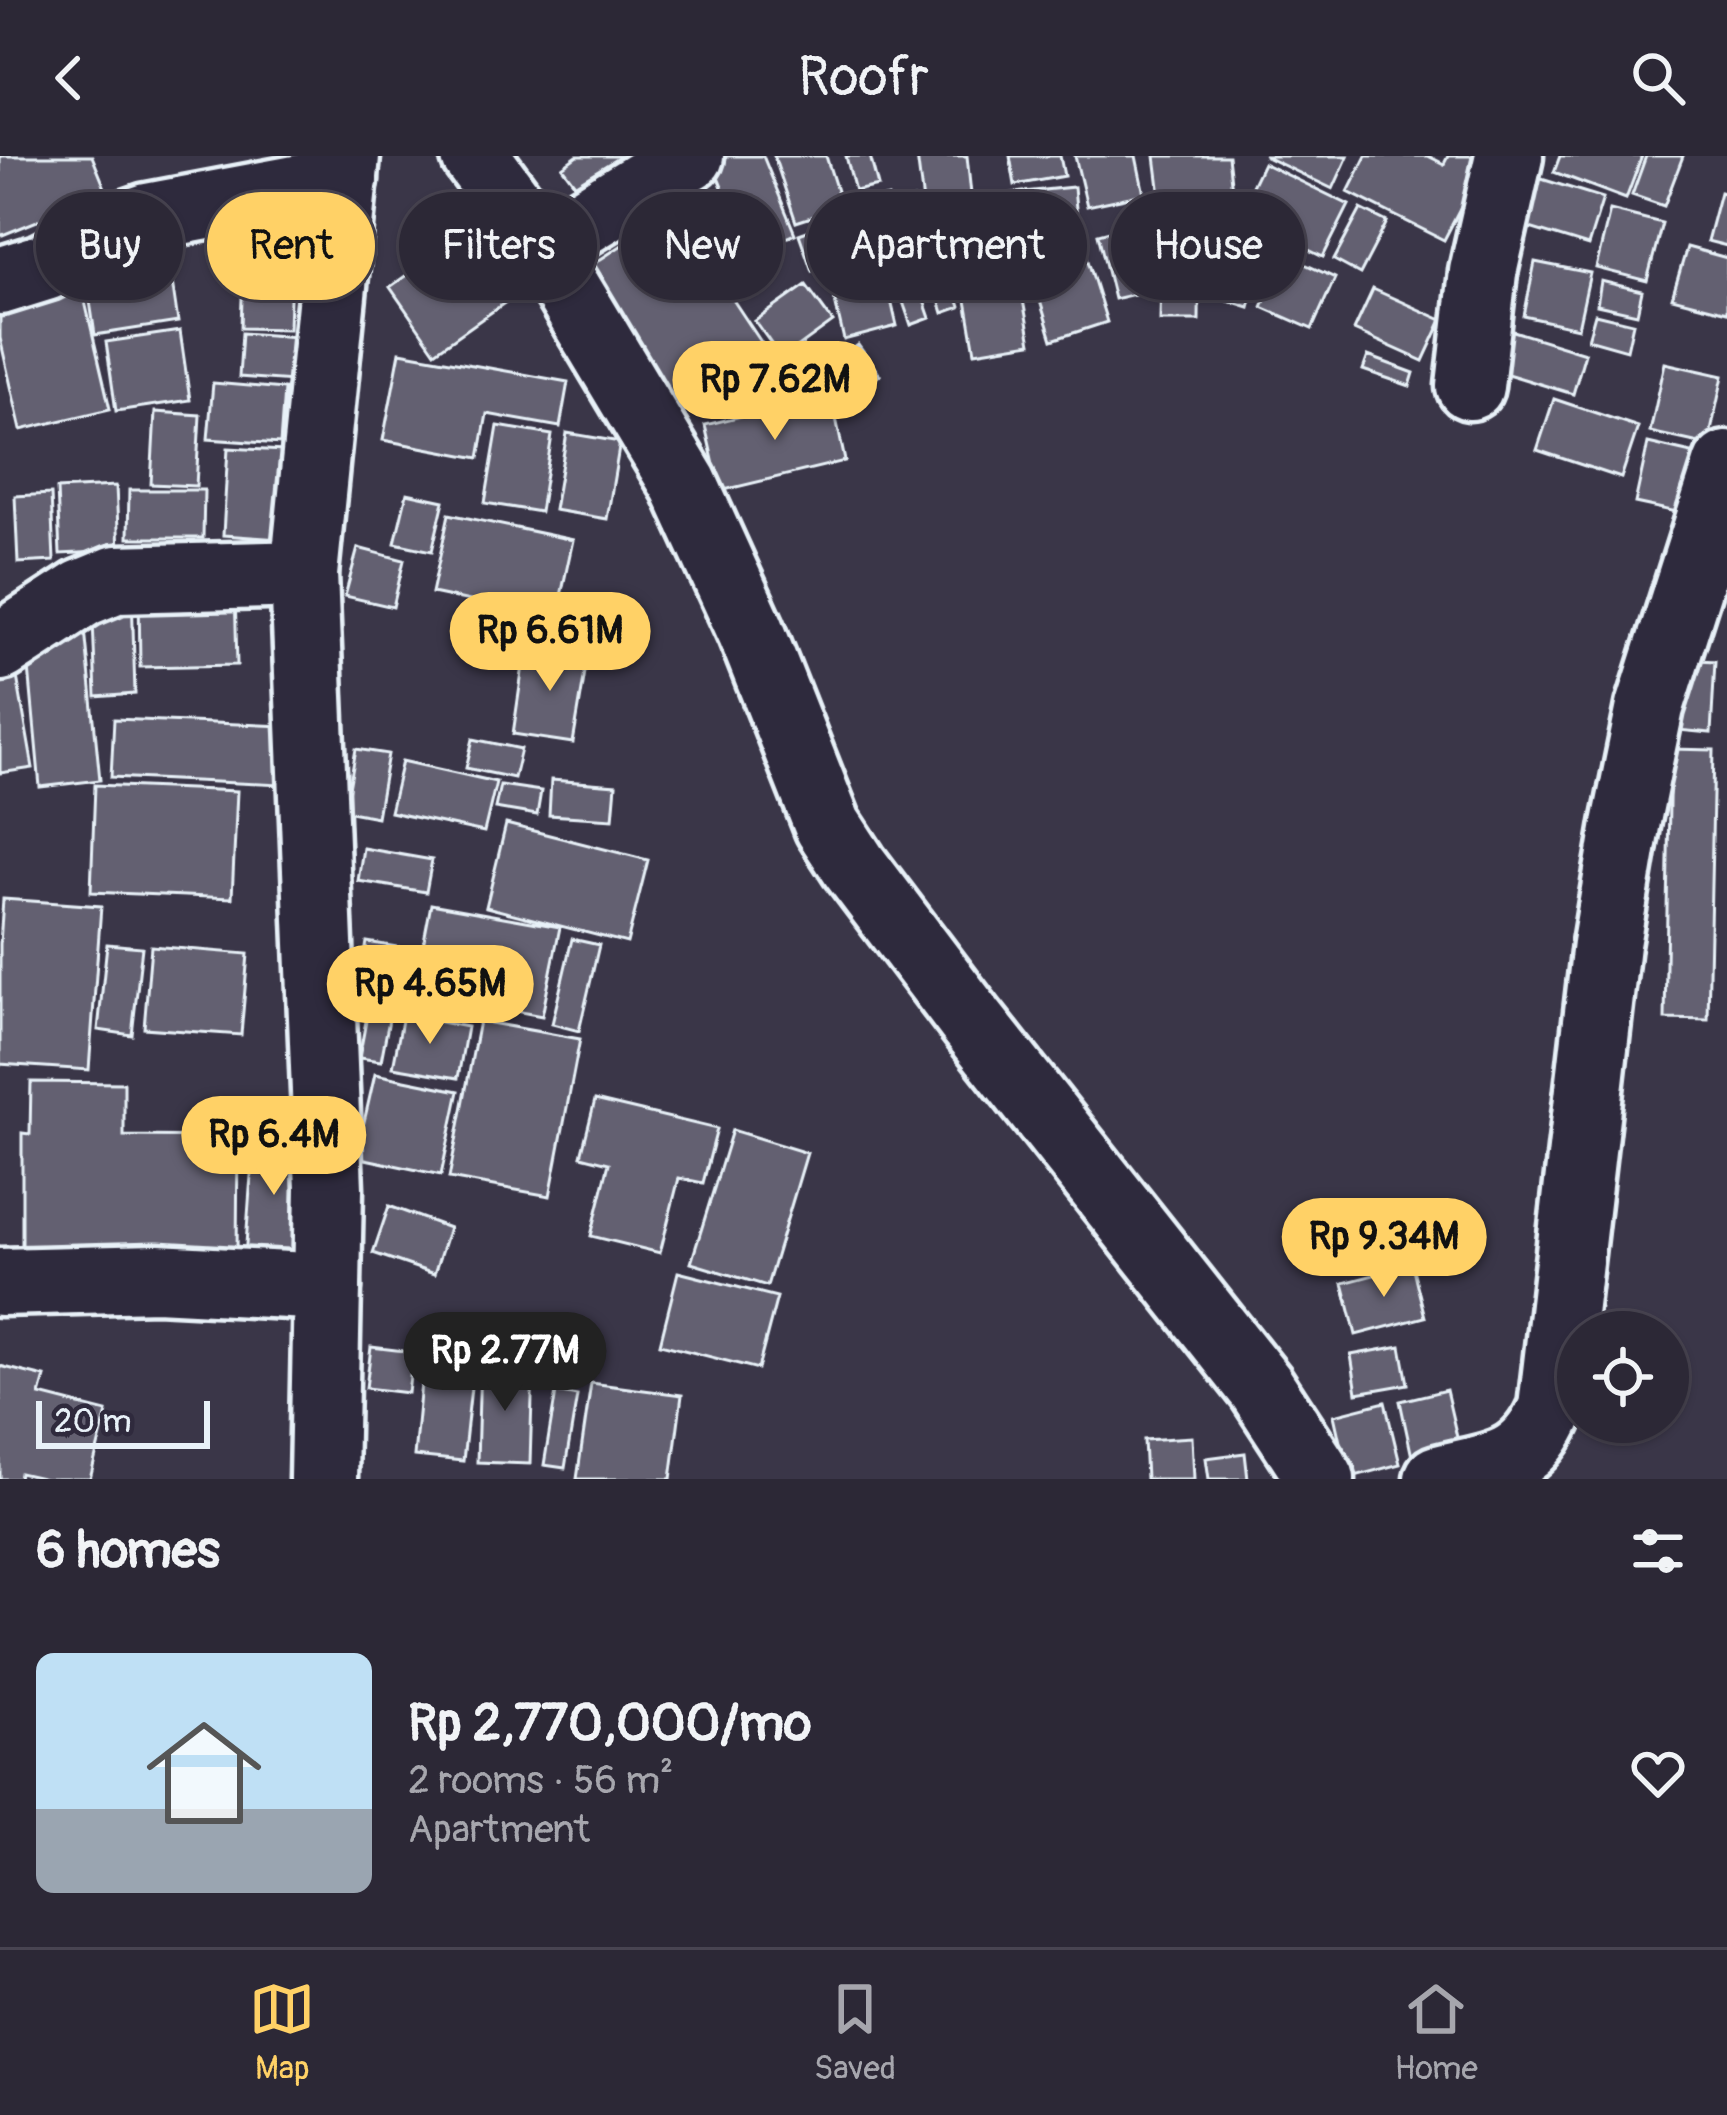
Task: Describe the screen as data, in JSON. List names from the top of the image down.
{
  "scale_bar": "20 m",
  "page": {
    "header": "Roofr",
    "chip": [
      "Buy",
      "Rent",
      "Filters",
      "New",
      "Apartment",
      "House"
    ],
    "price": [
      "Rp 7.62M",
      "Rp 6.61M",
      "Rp 4.65M",
      "Rp 6.4M",
      "Rp 9.34M",
      "Rp 2.77M"
    ],
    "scale": "20 m",
    "heading": "6 homes",
    "list": [
      {
        "name": "Rp 2,770,000/mo",
        "note": "2 rooms · 56 m² · Apartment"
      }
    ],
    "tabs": ["Map", "Saved", "Home"]
  }
}
